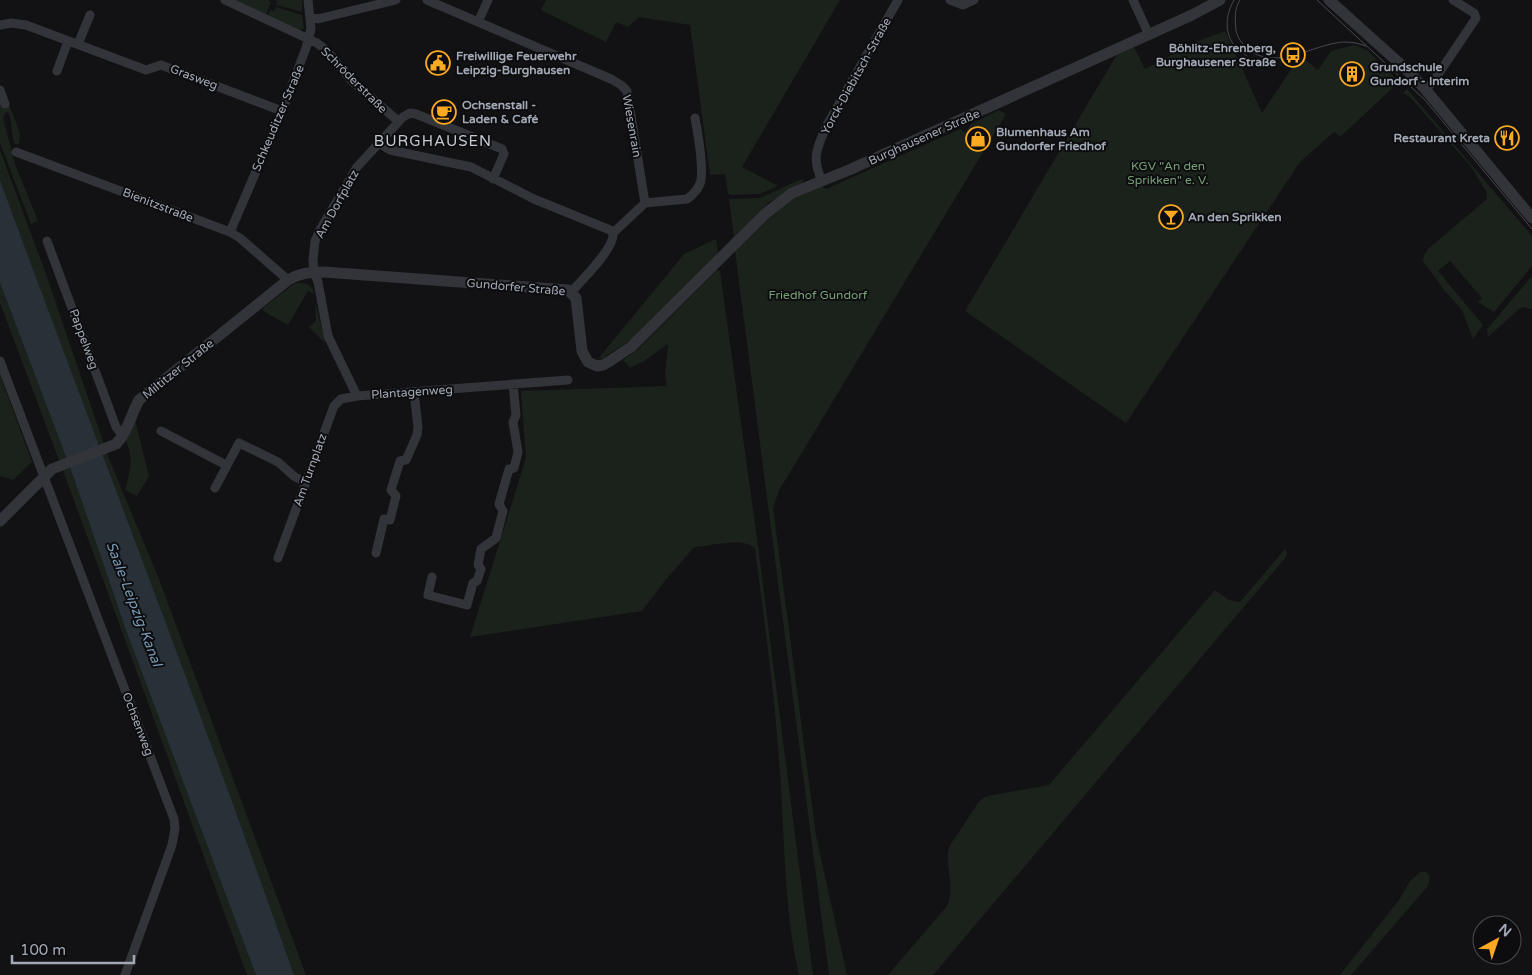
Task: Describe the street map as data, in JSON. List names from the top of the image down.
{
  "streets": {
    "street": [
      "Yorck-Diebitsch-Straße",
      "Grasweg",
      "Schröderstraße",
      "Schkeuditzer Straße",
      "Wiesenrain",
      "Burghausener Straße",
      "Am Dorfplatz",
      "Bienitzstraße",
      "Gundorfer Straße",
      "Pappelweg",
      "Miltitzer Straße",
      "Plantagenweg",
      "Am Turnplatz",
      "Ochsenweg"
    ]
  },
  "crossings": [
    ["Yorck-Diebitsch-Straße", "Burghausener Straße"],
    ["Grasweg", "Schkeuditzer Straße"],
    ["Schröderstraße", "Schkeuditzer Straße"],
    ["Schröderstraße", "Am Dorfplatz"],
    ["Schkeuditzer Straße", "Bienitzstraße"],
    ["Burghausener Straße", "Gundorfer Straße"],
    ["Am Dorfplatz", "Gundorfer Straße"],
    ["Am Dorfplatz", "Plantagenweg"],
    ["Bienitzstraße", "Gundorfer Straße"],
    ["Bienitzstraße", "Miltitzer Straße"],
    ["Gundorfer Straße", "Miltitzer Straße"],
    ["Gundorfer Straße", "Plantagenweg"],
    ["Pappelweg", "Miltitzer Straße"],
    ["Plantagenweg", "Am Turnplatz"]
  ],
  "districts": ["BURGHAUSEN"],
  "water": ["Saale-Leipzig-Kanal"],
  "parks": ["KGV \"An den Sprikken\" e. V.", "Friedhof Gundorf"],
  "places": {
    "bus stop": ["Böhlitz-Ehrenberg, Burghausener Straße"],
    "public building": ["Freiwillige Feuerwehr Leipzig-Burghausen"],
    "building": ["Grundschule Gundorf - Interim"],
    "cafe": ["Ochsenstall - Laden & Café"],
    "restaurant": ["Restaurant Kreta"],
    "shop": ["Blumenhaus Am Gundorfer Friedhof"],
    "bar": ["An den Sprikken"]
  },
  "scale_bar": "100 m",
  "north": "top right"
}
